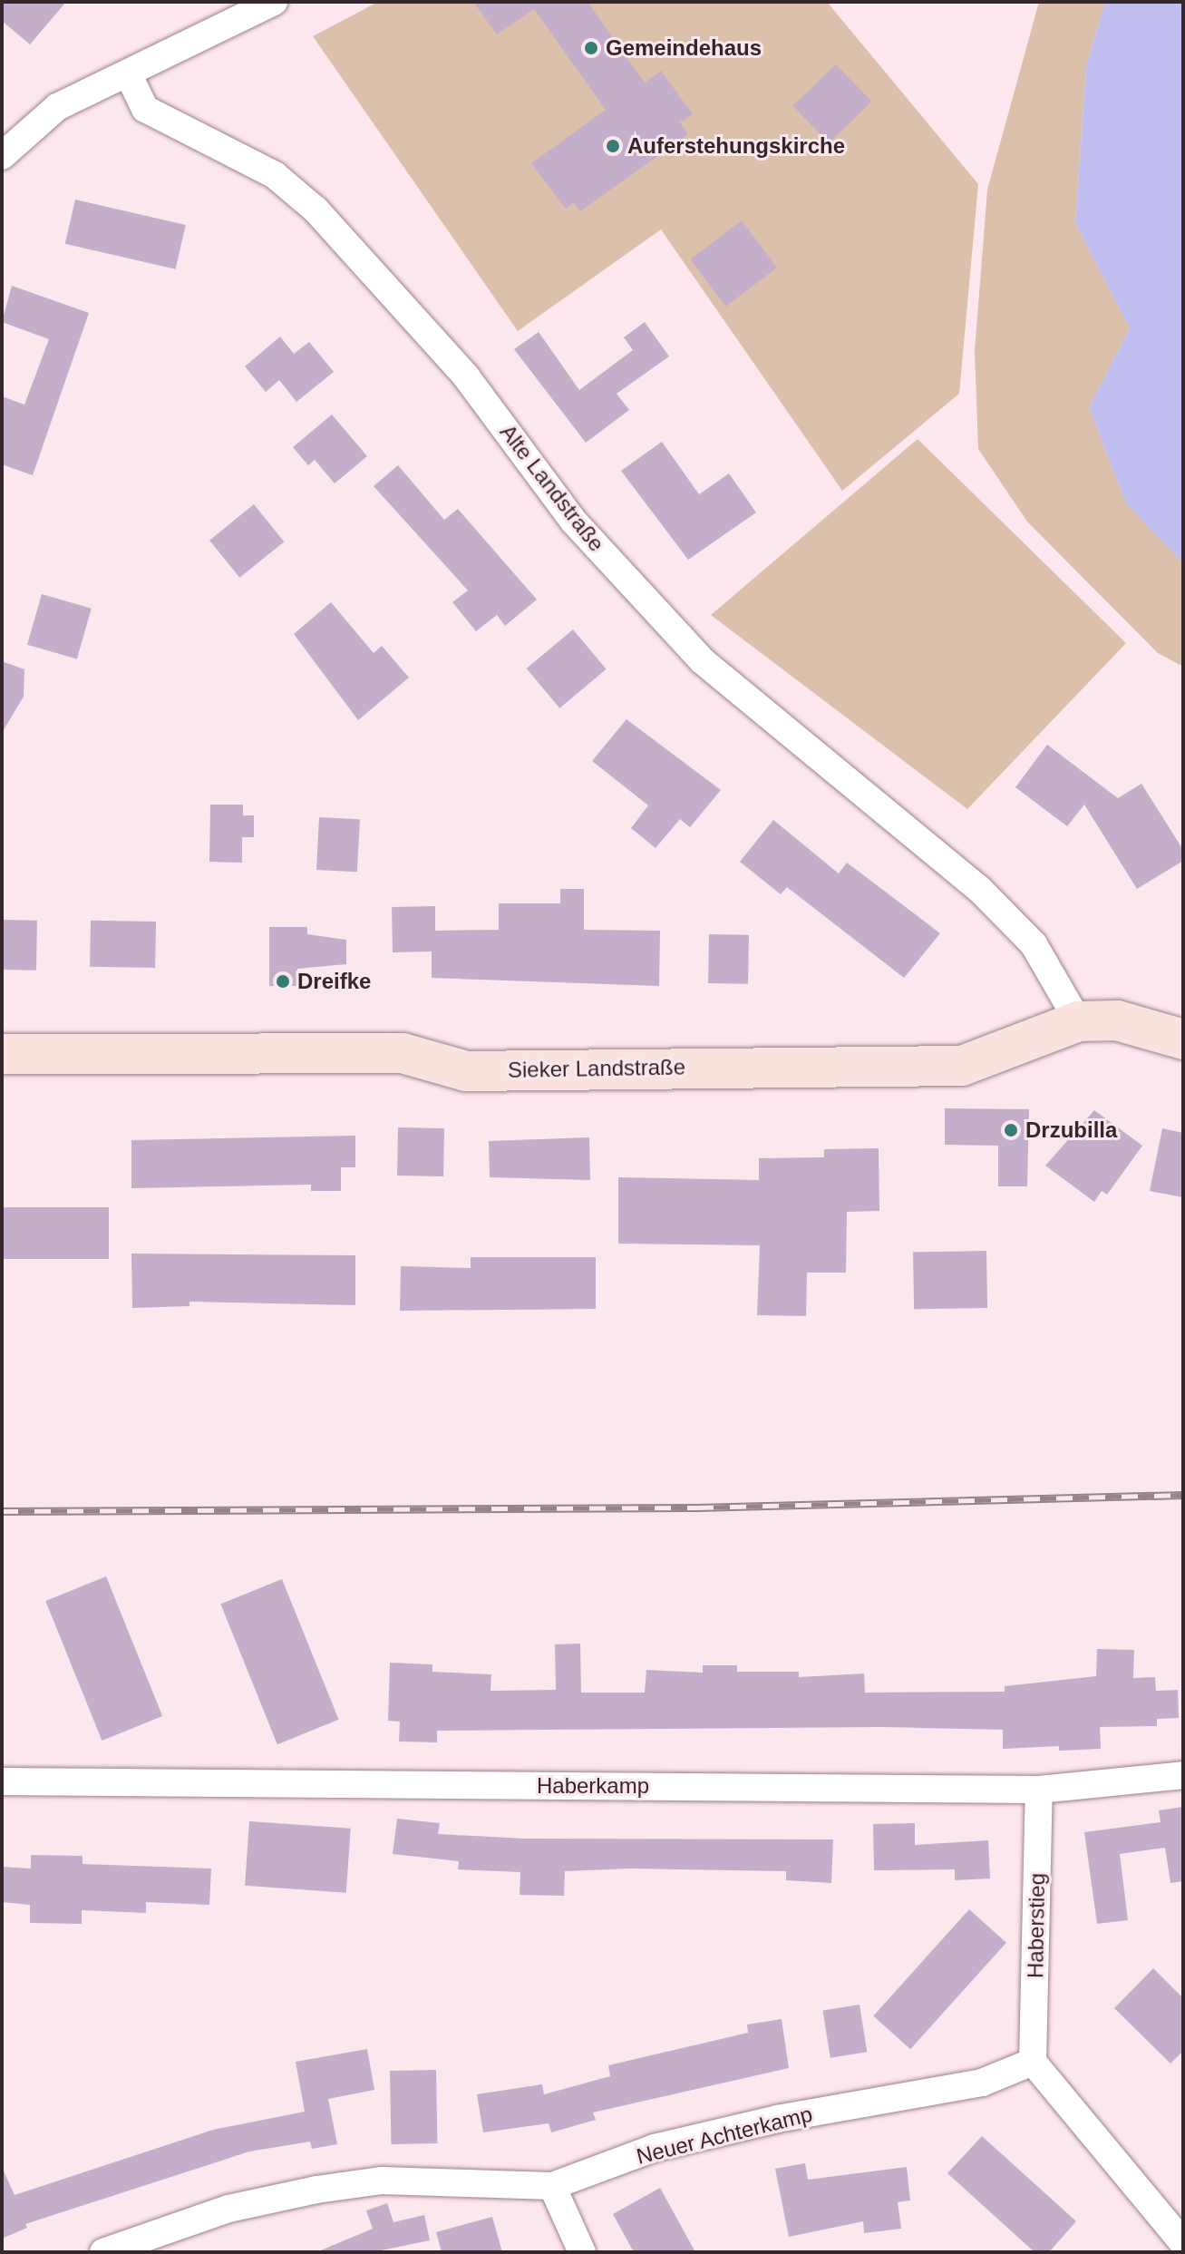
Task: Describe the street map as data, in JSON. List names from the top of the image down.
{
  "streets": {
    "street": [
      "Alte Landstraße",
      "Sieker Landstraße",
      "Haberkamp",
      "Haberstieg",
      "Neuer Achterkamp"
    ]
  },
  "crossings": [
    ["Alte Landstraße", "Sieker Landstraße"],
    ["Haberkamp", "Haberstieg"],
    ["Haberstieg", "Neuer Achterkamp"]
  ],
  "places": [
    "Gemeindehaus",
    "Auferstehungskirche",
    "Dreifke",
    "Drzubilla"
  ]
}
